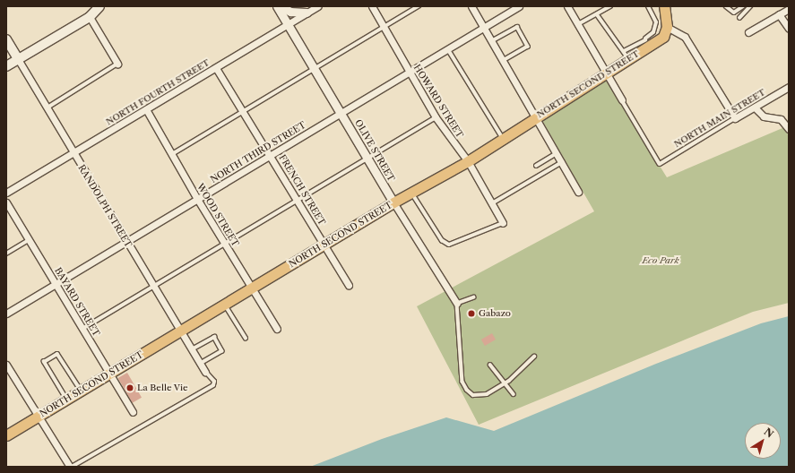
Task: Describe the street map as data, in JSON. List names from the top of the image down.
{
  "streets": {
    "main road": ["NORTH SECOND STREET", "RANDOLPH STREET"],
    "street": [
      "NORTH FOURTH STREET",
      "HOWARD STREET",
      "NORTH MAIN STREET",
      "OLIVE STREET",
      "NORTH THIRD STREET",
      "FRENCH STREET",
      "WOOD STREET",
      "BAYARD STREET"
    ]
  },
  "crossings": [
    ["NORTH SECOND STREET", "HOWARD STREET"],
    ["NORTH SECOND STREET", "OLIVE STREET"],
    ["NORTH SECOND STREET", "FRENCH STREET"],
    ["NORTH SECOND STREET", "RANDOLPH STREET"],
    ["NORTH SECOND STREET", "WOOD STREET"],
    ["NORTH SECOND STREET", "BAYARD STREET"],
    ["NORTH FOURTH STREET", "OLIVE STREET"],
    ["NORTH FOURTH STREET", "FRENCH STREET"],
    ["NORTH FOURTH STREET", "RANDOLPH STREET"],
    ["NORTH FOURTH STREET", "WOOD STREET"],
    ["HOWARD STREET", "NORTH THIRD STREET"],
    ["OLIVE STREET", "NORTH THIRD STREET"],
    ["NORTH THIRD STREET", "FRENCH STREET"],
    ["NORTH THIRD STREET", "RANDOLPH STREET"],
    ["NORTH THIRD STREET", "WOOD STREET"],
    ["NORTH THIRD STREET", "BAYARD STREET"]
  ],
  "parks": ["Eco Park"],
  "places": ["Gabazo", "La Belle Vie"],
  "north": "top right"
}
